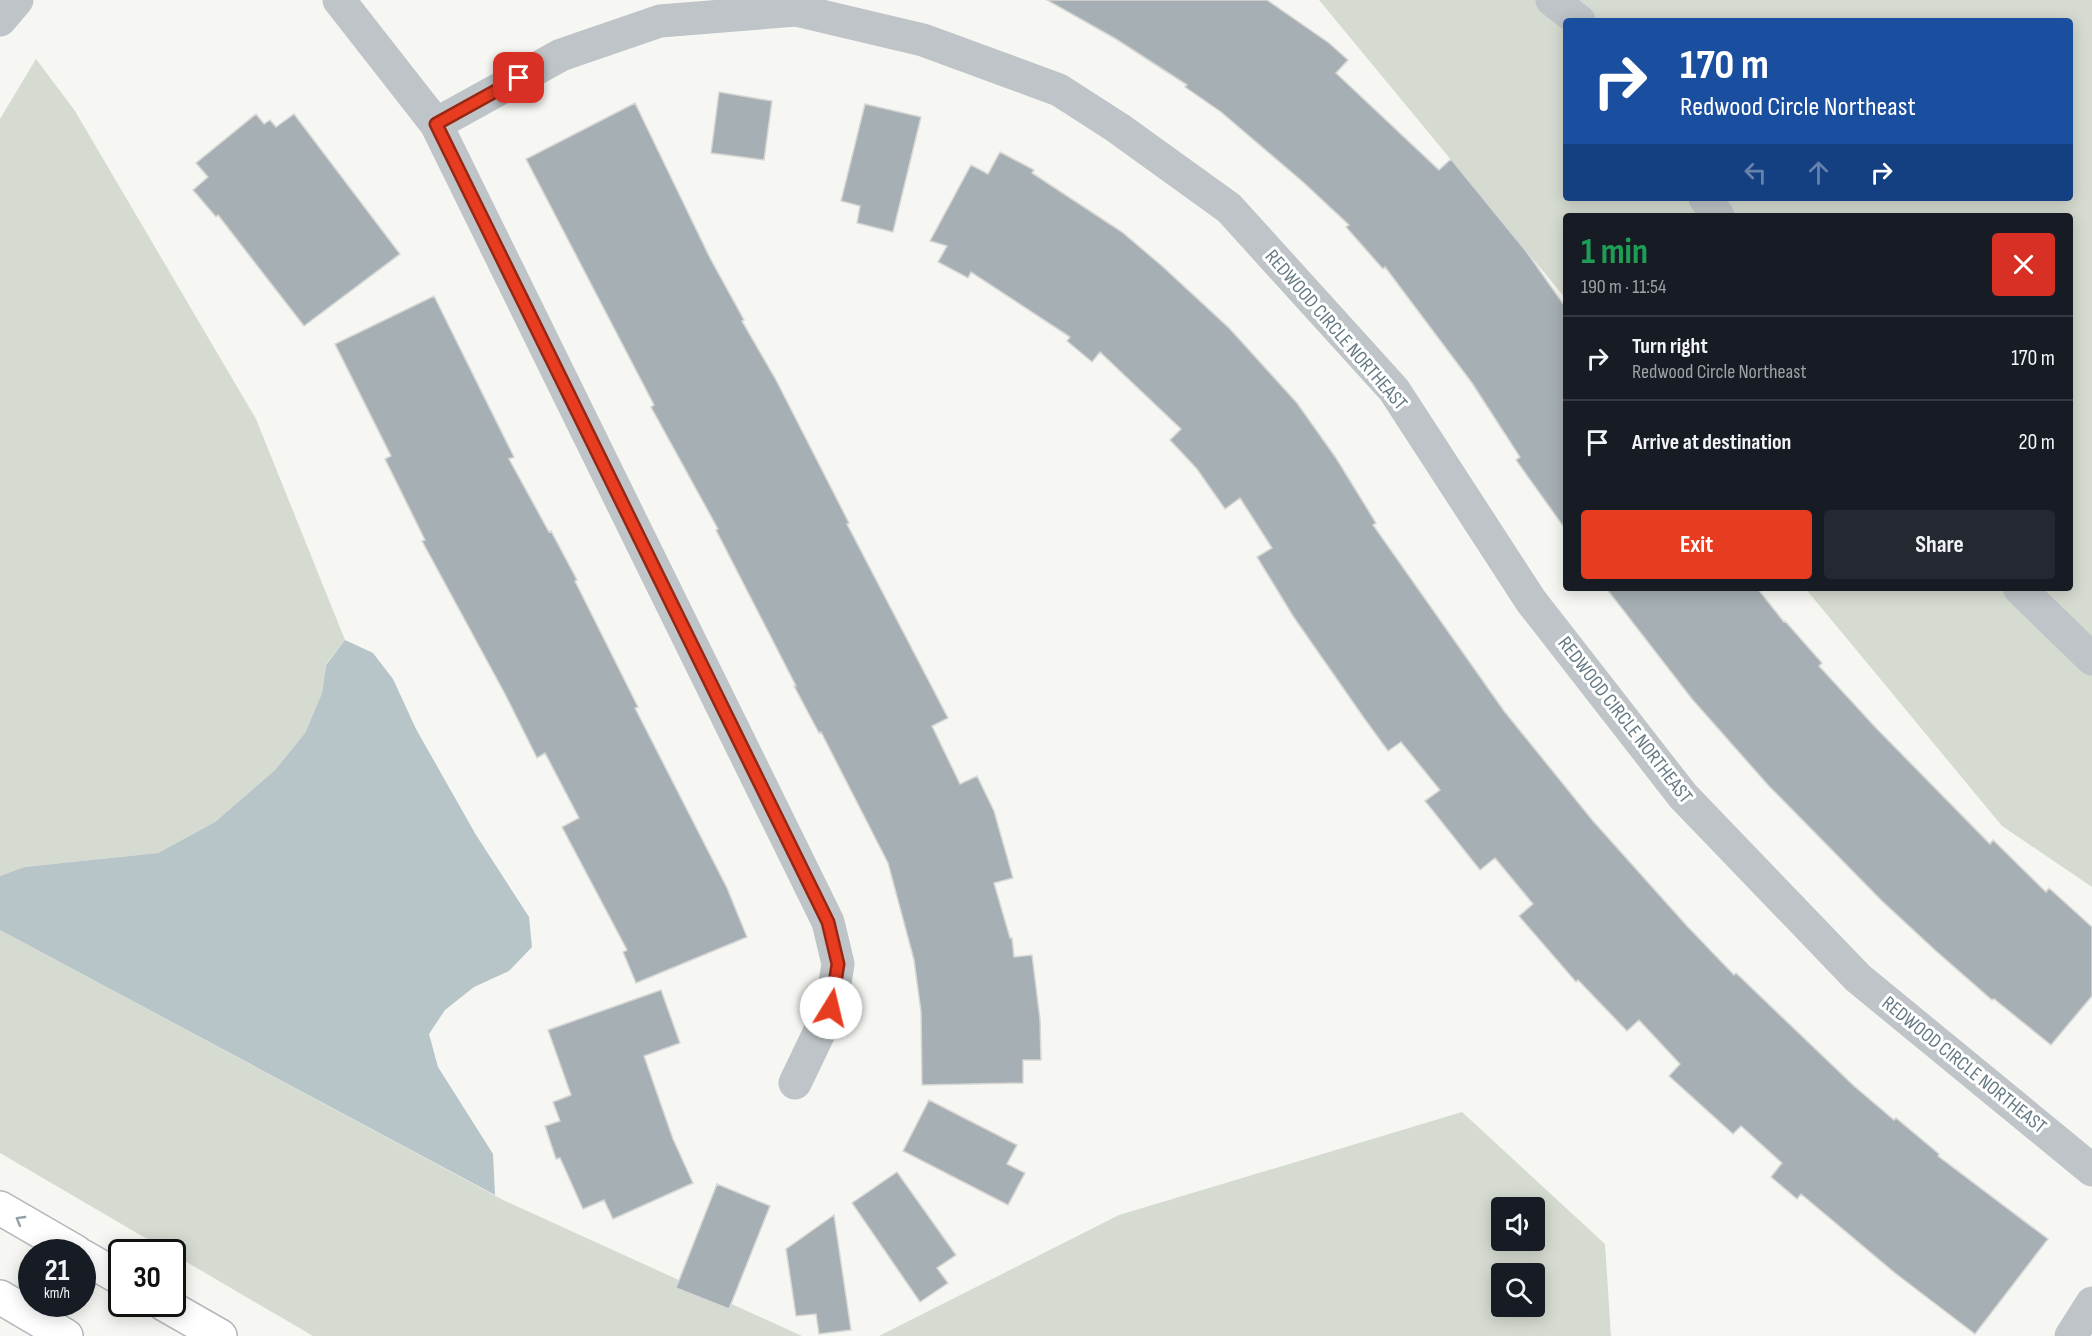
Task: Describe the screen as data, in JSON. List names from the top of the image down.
{
  "streets": {
    "street": ["REDWOOD CIRCLE NORTHEAST"]
  },
  "page": {
    "turn": ["170 m", "Redwood Circle Northeast"],
    "heading": ["1 min", "190 m · 11:54"],
    "list": [
      {
        "name": "Turn right",
        "note": "Redwood Circle Northeast",
        "value": "170 m"
      },
      {
        "name": "Arrive at destination",
        "value": "20 m"
      }
    ],
    "buttons": ["Exit", "Share"],
    "speed": "21 km/h",
    "limit": "30"
  }
}
